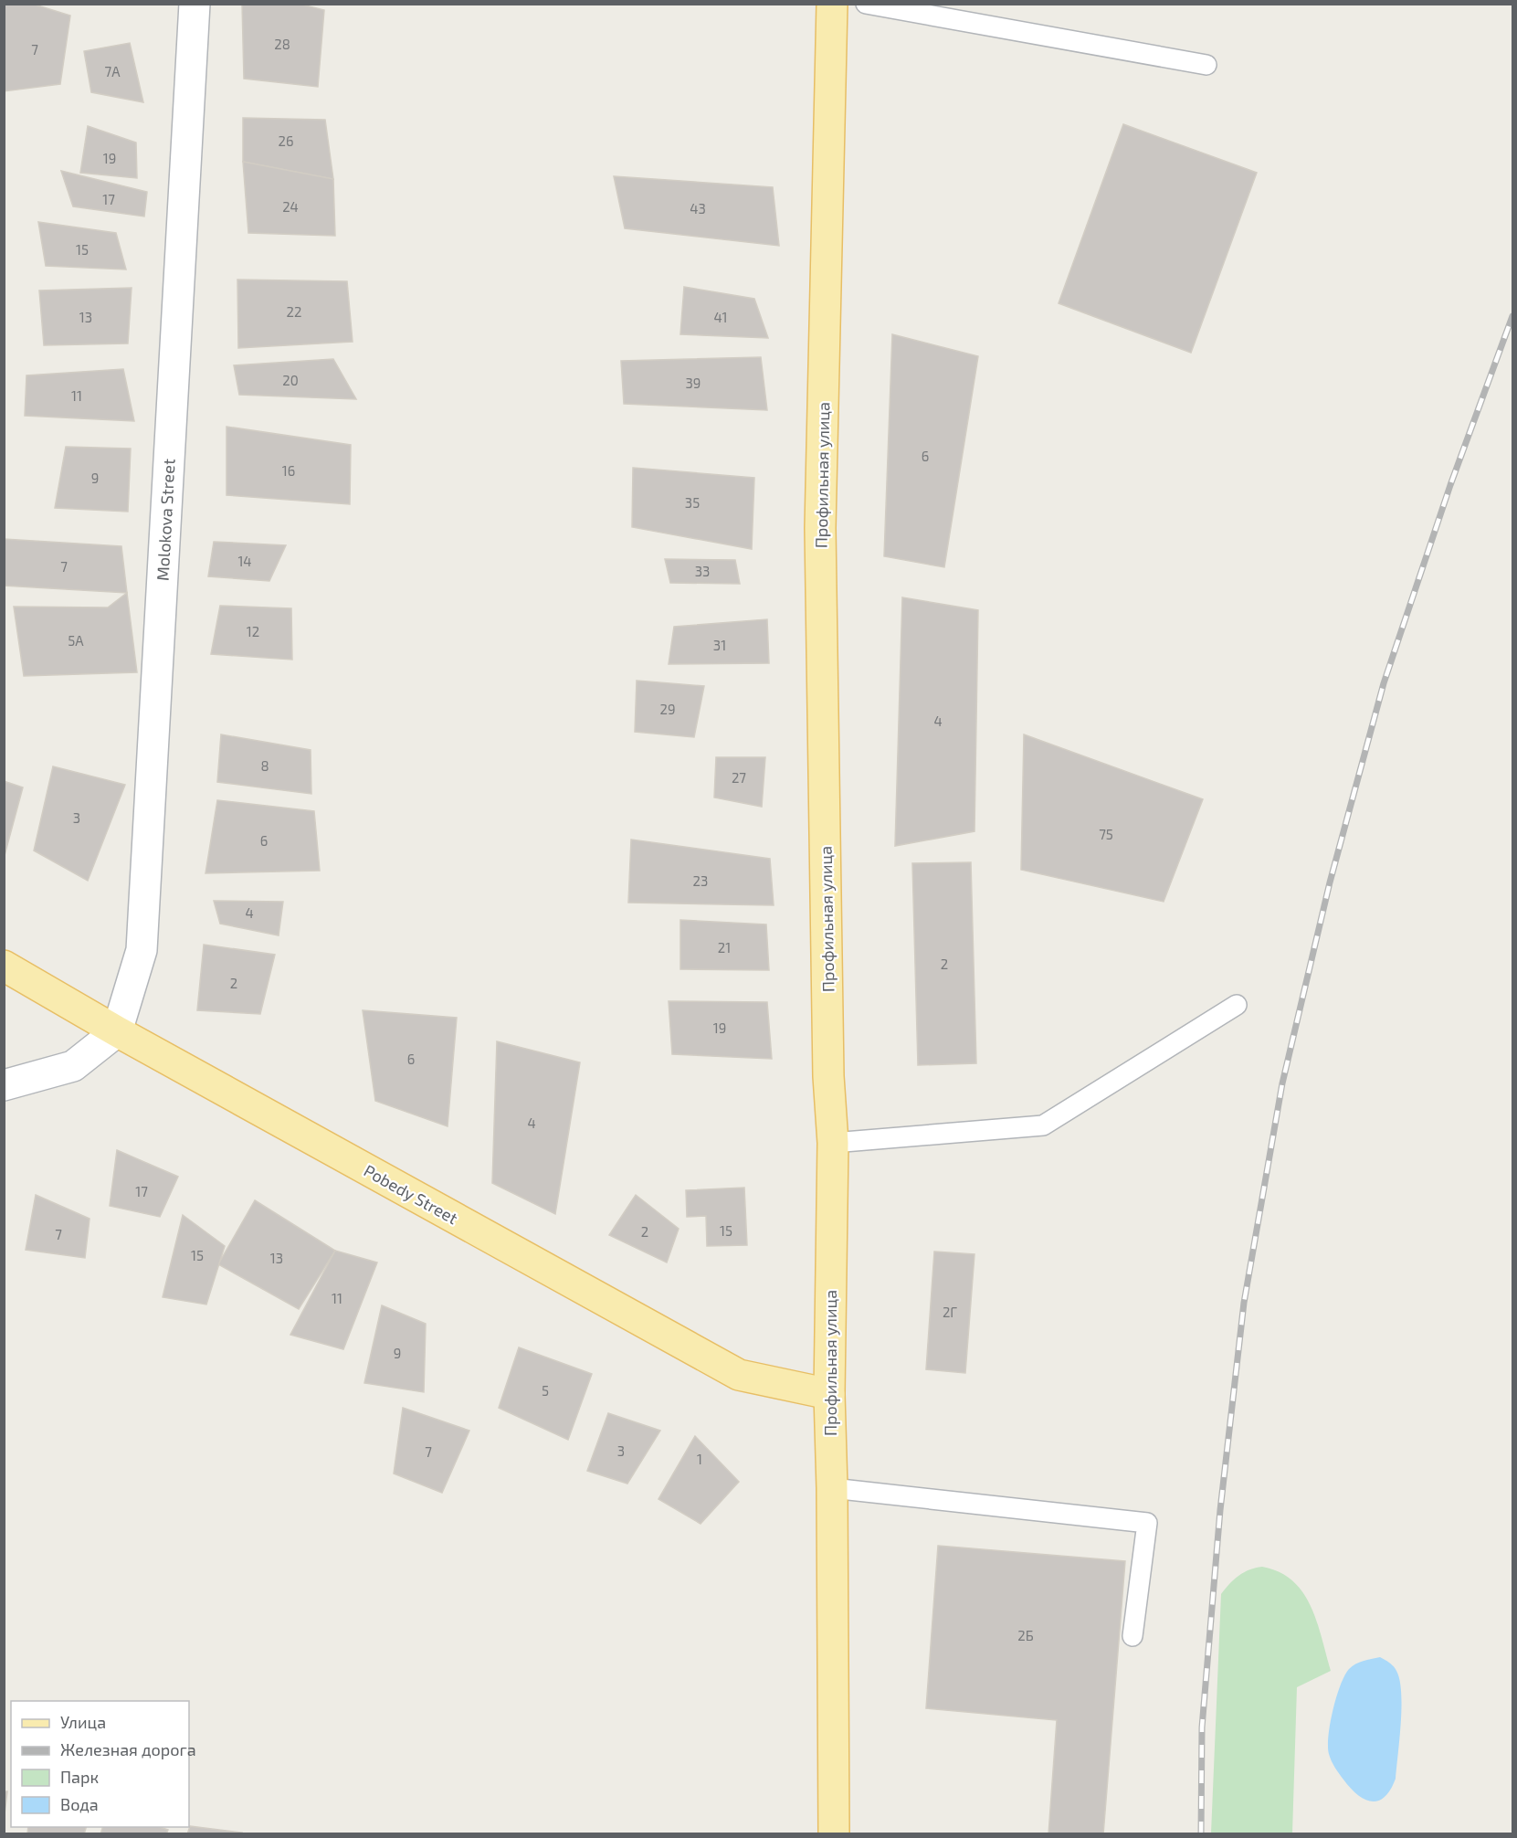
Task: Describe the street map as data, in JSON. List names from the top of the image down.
{
  "streets": {
    "main road": ["Профильная улица", "Pobedy Street"],
    "street": ["Molokova Street"]
  },
  "crossings": [
    ["Профильная улица", "Pobedy Street"],
    ["Molokova Street", "Pobedy Street"]
  ],
  "house_numbers": [
    "28",
    "7",
    "7А",
    "26",
    "19",
    "17",
    "24",
    "43",
    "15",
    "22",
    "13",
    "41",
    "20",
    "39",
    "11",
    "6",
    "16",
    "9",
    "35",
    "14",
    "7",
    "33",
    "12",
    "5А",
    "31",
    "29",
    "4",
    "8",
    "27",
    "3",
    "75",
    "6",
    "23",
    "4",
    "21",
    "2",
    "2",
    "19",
    "6",
    "4",
    "17",
    "15",
    "2",
    "7",
    "15",
    "13",
    "11",
    "2Г",
    "9",
    "5",
    "3",
    "7",
    "1",
    "2Б"
  ],
  "legend": [
    "Улица",
    "Железная дорога",
    "Парк",
    "Вода"
  ]
}
